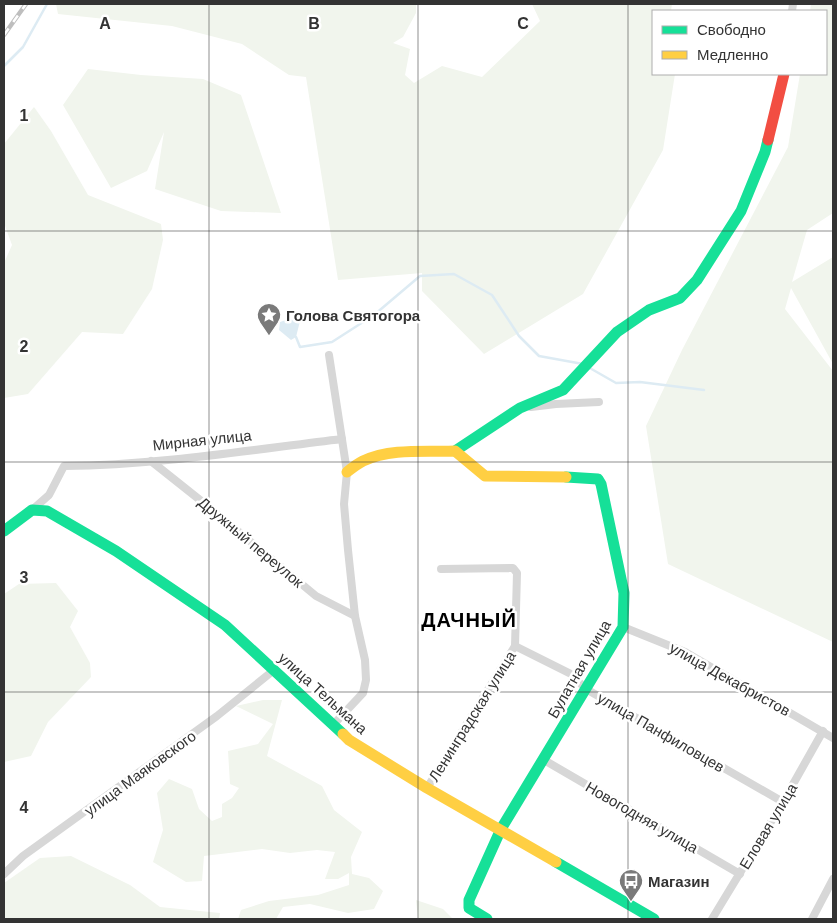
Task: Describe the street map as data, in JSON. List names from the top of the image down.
{
  "streets": {
    "street": [
      "Мирная улица",
      "Дружный переулок",
      "Булатная улица",
      "улица Декабристов",
      "улица Тельмана",
      "Ленинградская улица",
      "улица Панфиловцев",
      "улица Маяковского",
      "Новогодняя улица",
      "Еловая улица"
    ]
  },
  "crossings": [
    ["Мирная улица", "Дружный переулок"],
    ["Мирная улица", "улица Тельмана"],
    ["Булатная улица", "улица Декабристов"],
    ["Булатная улица", "улица Тельмана"],
    ["Булатная улица", "улица Панфиловцев"],
    ["Булатная улица", "Новогодняя улица"],
    ["улица Декабристов", "Еловая улица"],
    ["улица Тельмана", "Ленинградская улица"],
    ["улица Тельмана", "улица Маяковского"],
    ["Ленинградская улица", "улица Панфиловцев"],
    ["улица Панфиловцев", "Еловая улица"],
    ["Новогодняя улица", "Еловая улица"]
  ],
  "districts": ["ДАЧНЫЙ"],
  "places": {
    "place": ["Голова Святогора"],
    "bus stop": ["Магазин"]
  },
  "legend": ["Свободно", "Медленно"],
  "grid": {
    "columns": ["A", "B", "C"],
    "rows": [
      "1",
      "2",
      "3",
      "4"
    ]
  }
}
